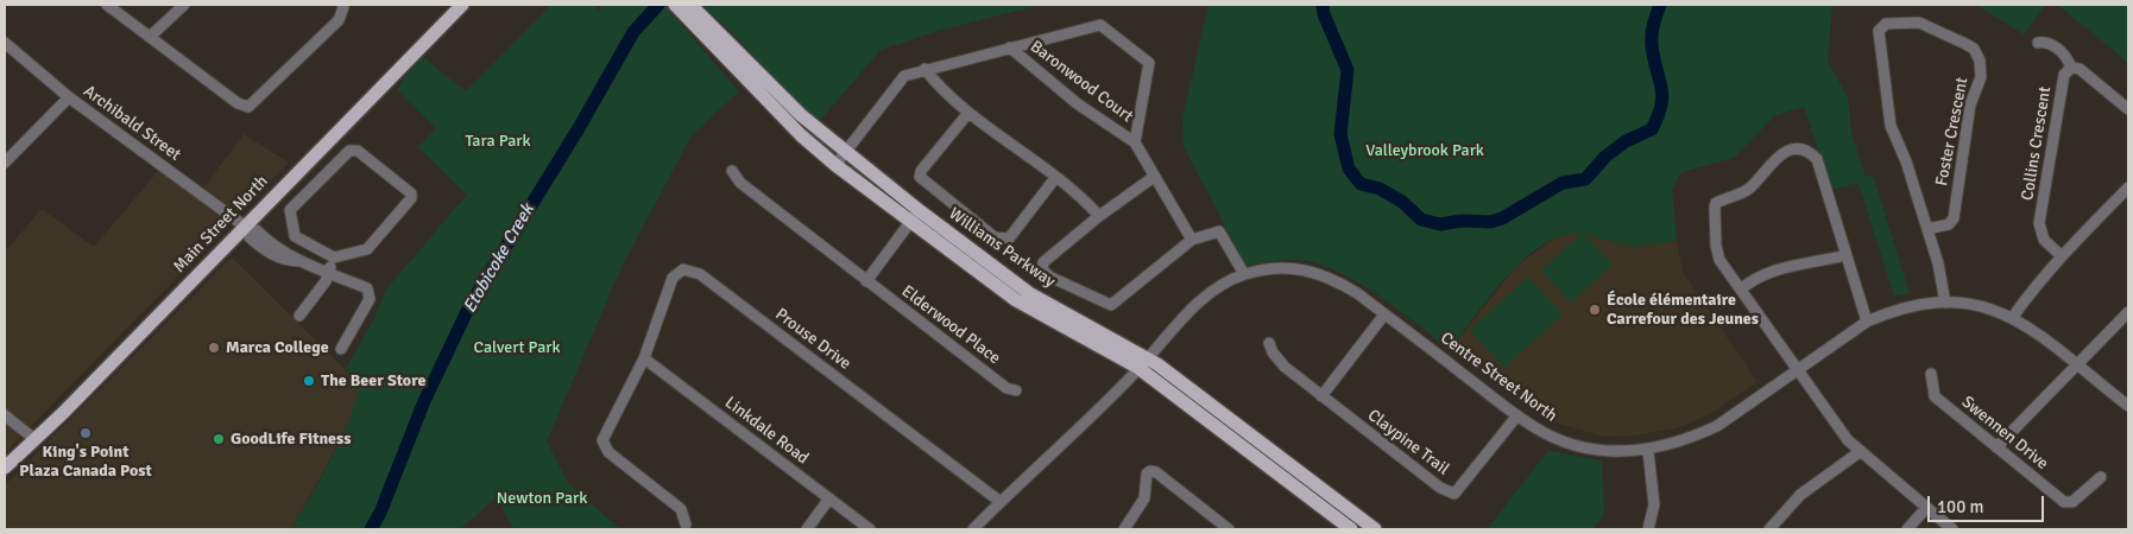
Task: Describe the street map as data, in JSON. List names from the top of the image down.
{
  "streets": {
    "main road": ["Main Street North", "Williams Parkway"],
    "street": [
      "Baronwood Court",
      "Archibald Street",
      "Foster Crescent",
      "Collins Crescent",
      "Elderwood Place",
      "Prouse Drive",
      "Centre Street North",
      "Linkdale Road",
      "Swennen Drive",
      "Claypine Trail"
    ]
  },
  "crossings": [
    ["Baronwood Court", "Williams Parkway"],
    ["Archibald Street", "Main Street North"],
    ["Foster Crescent", "Centre Street North"],
    ["Williams Parkway", "Centre Street North"],
    ["Prouse Drive", "Centre Street North"],
    ["Prouse Drive", "Linkdale Road"],
    ["Centre Street North", "Claypine Trail"]
  ],
  "water": ["Etobicoke Creek"],
  "parks": [
    "Tara Park",
    "Valleybrook Park",
    "Calvert Park",
    "Newton Park"
  ],
  "places": [
    "École élémentaire Carrefour des Jeunes",
    "Marca College",
    "The Beer Store",
    "King's Point Plaza Canada Post",
    "GoodLife Fitness"
  ],
  "scale_bar": "100 m"
}
